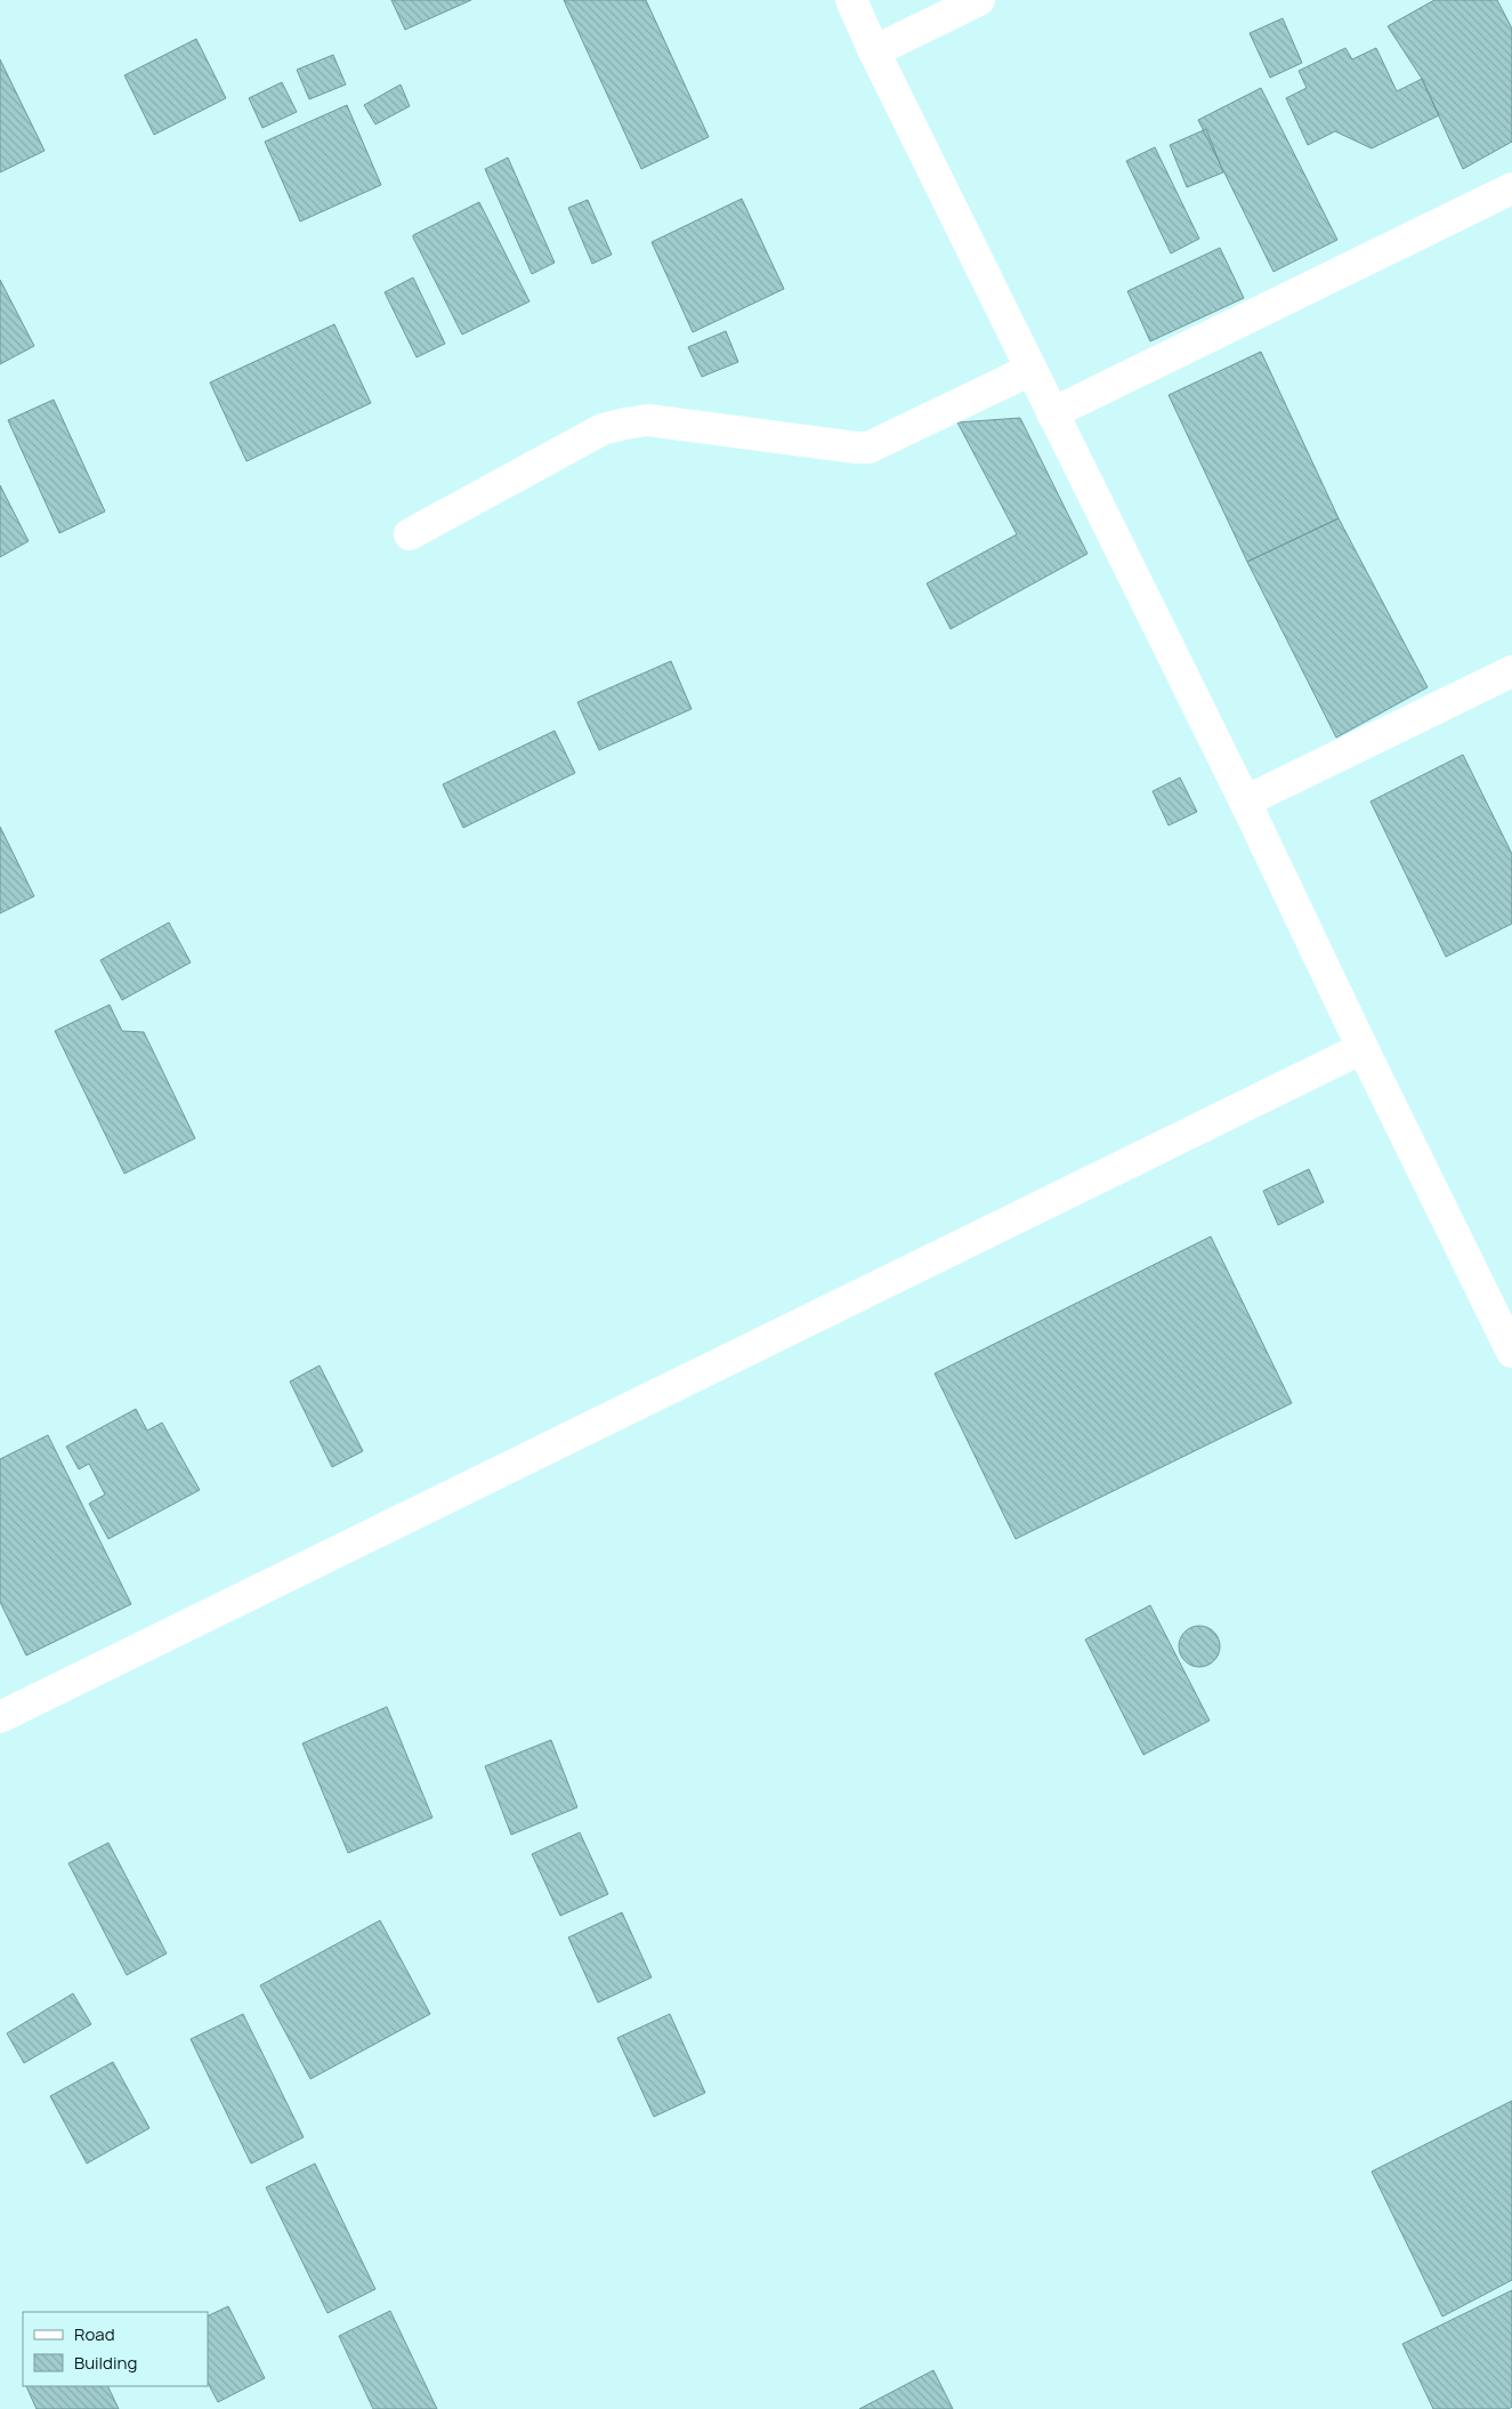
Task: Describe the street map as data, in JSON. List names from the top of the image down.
{
  "legend": ["Road", "Building"]
}
